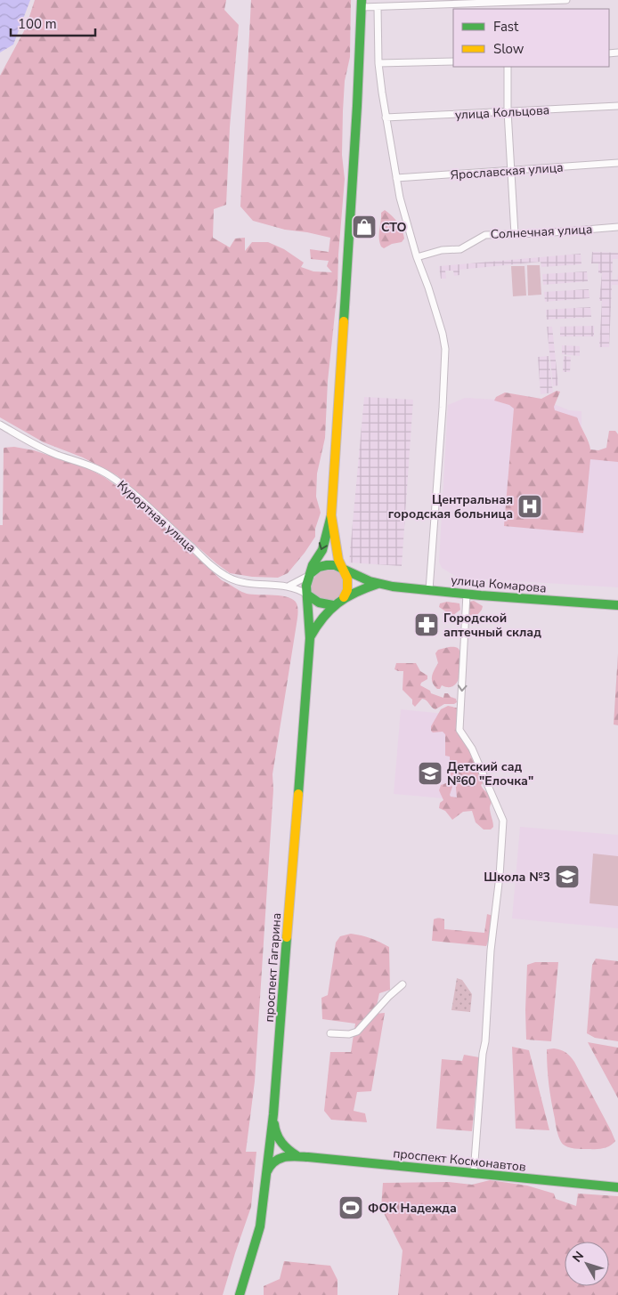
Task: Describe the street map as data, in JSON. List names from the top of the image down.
{
  "streets": {
    "main road": ["улица Комарова", "проспект Гагарина", "проспект Космонавтов"],
    "street": [
      "улица Кольцова",
      "Ярославская улица",
      "Солнечная улица",
      "Курортная улица"
    ]
  },
  "crossings": [
    ["Курортная улица", "проспект Гагарина"],
    ["проспект Гагарина", "проспект Космонавтов"]
  ],
  "places": {
    "shop": ["СТО"],
    "hospital": ["Центральная городская больница"],
    "pharmacy": ["Городской аптечный склад"],
    "school or university": ["Детский сад №60 \"Елочка\"", "Школа №3"],
    "sports": ["ФОК Надежда"]
  },
  "legend": ["Fast", "Slow"],
  "scale_bar": "100 m",
  "north": "top left"
}
